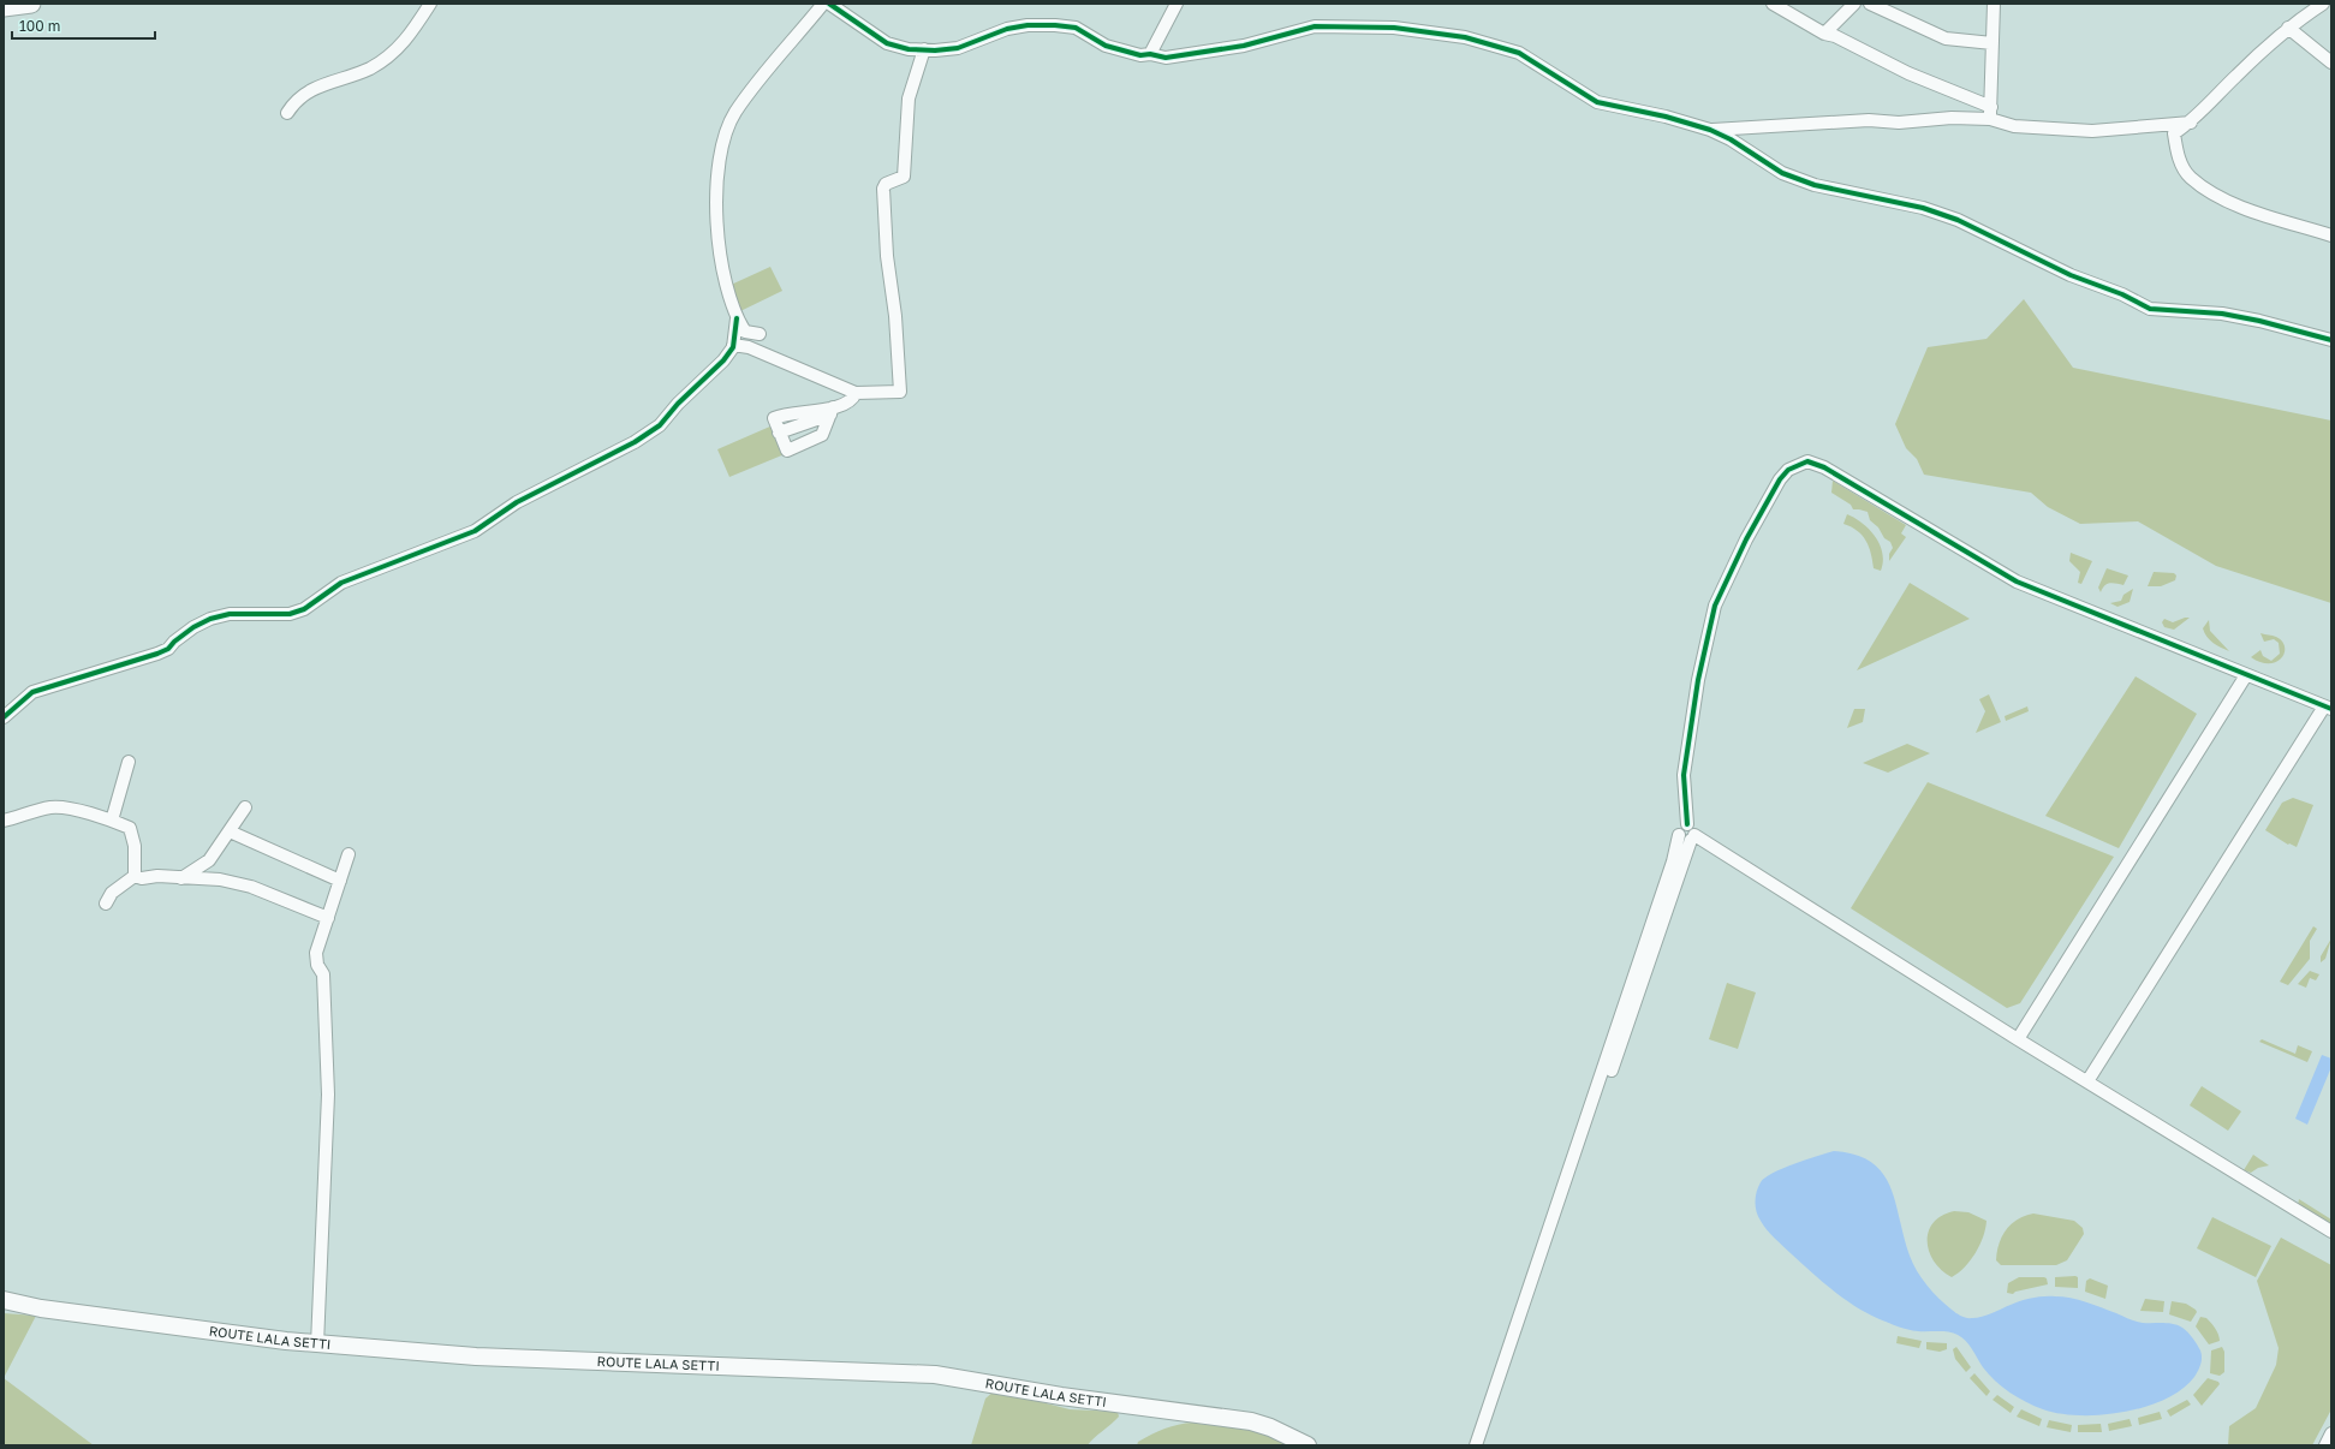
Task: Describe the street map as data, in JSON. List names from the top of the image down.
{
  "streets": {
    "main road": ["ROUTE LALA SETTI"]
  },
  "scale_bar": "100 m"
}
